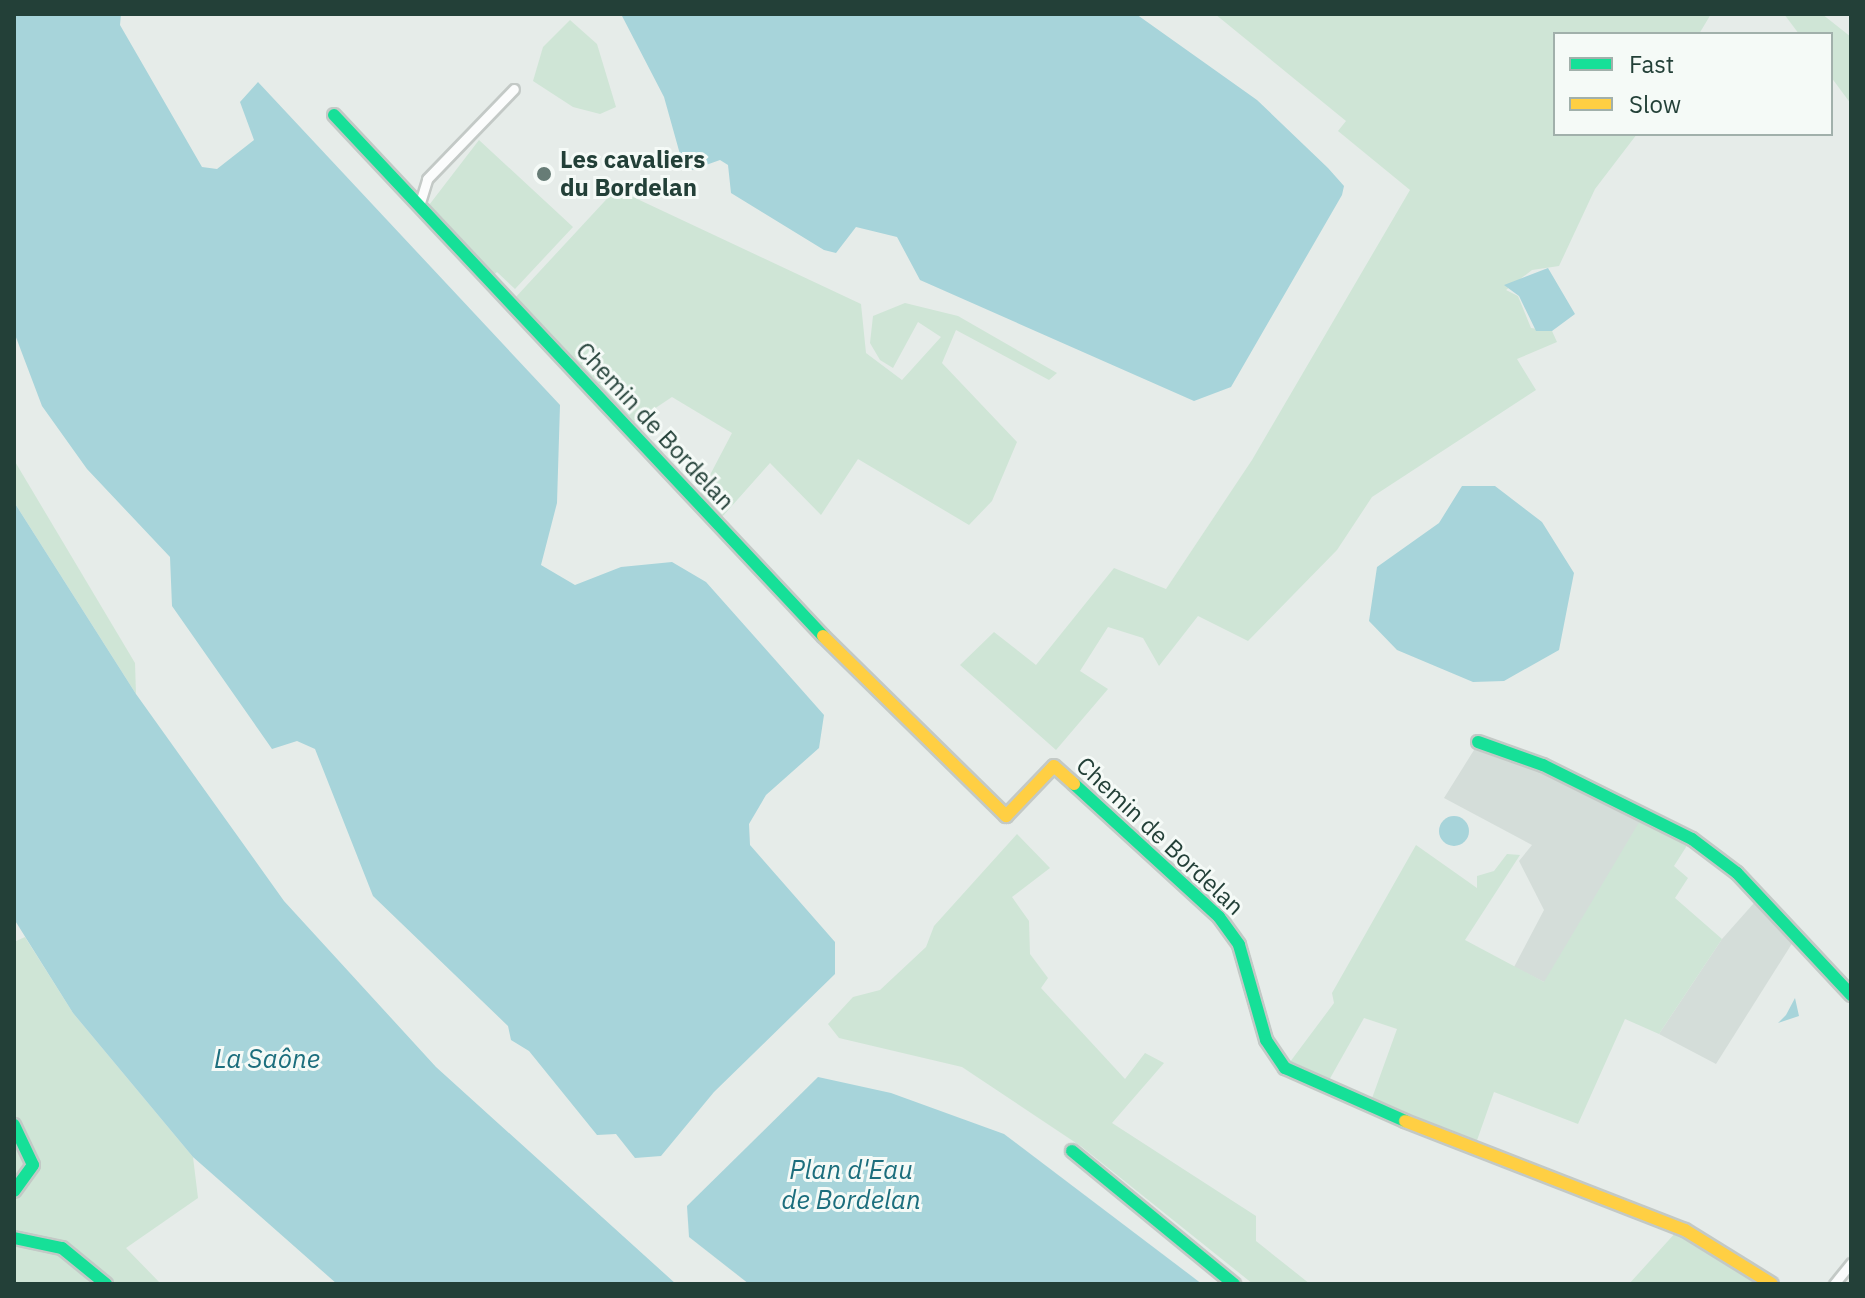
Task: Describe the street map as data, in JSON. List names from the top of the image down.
{
  "streets": {
    "street": ["Chemin de Bordelan"]
  },
  "water": ["La Saône", "Plan d'Eau de Bordelan"],
  "places": ["Les cavaliers du Bordelan"],
  "legend": ["Fast", "Slow"]
}
